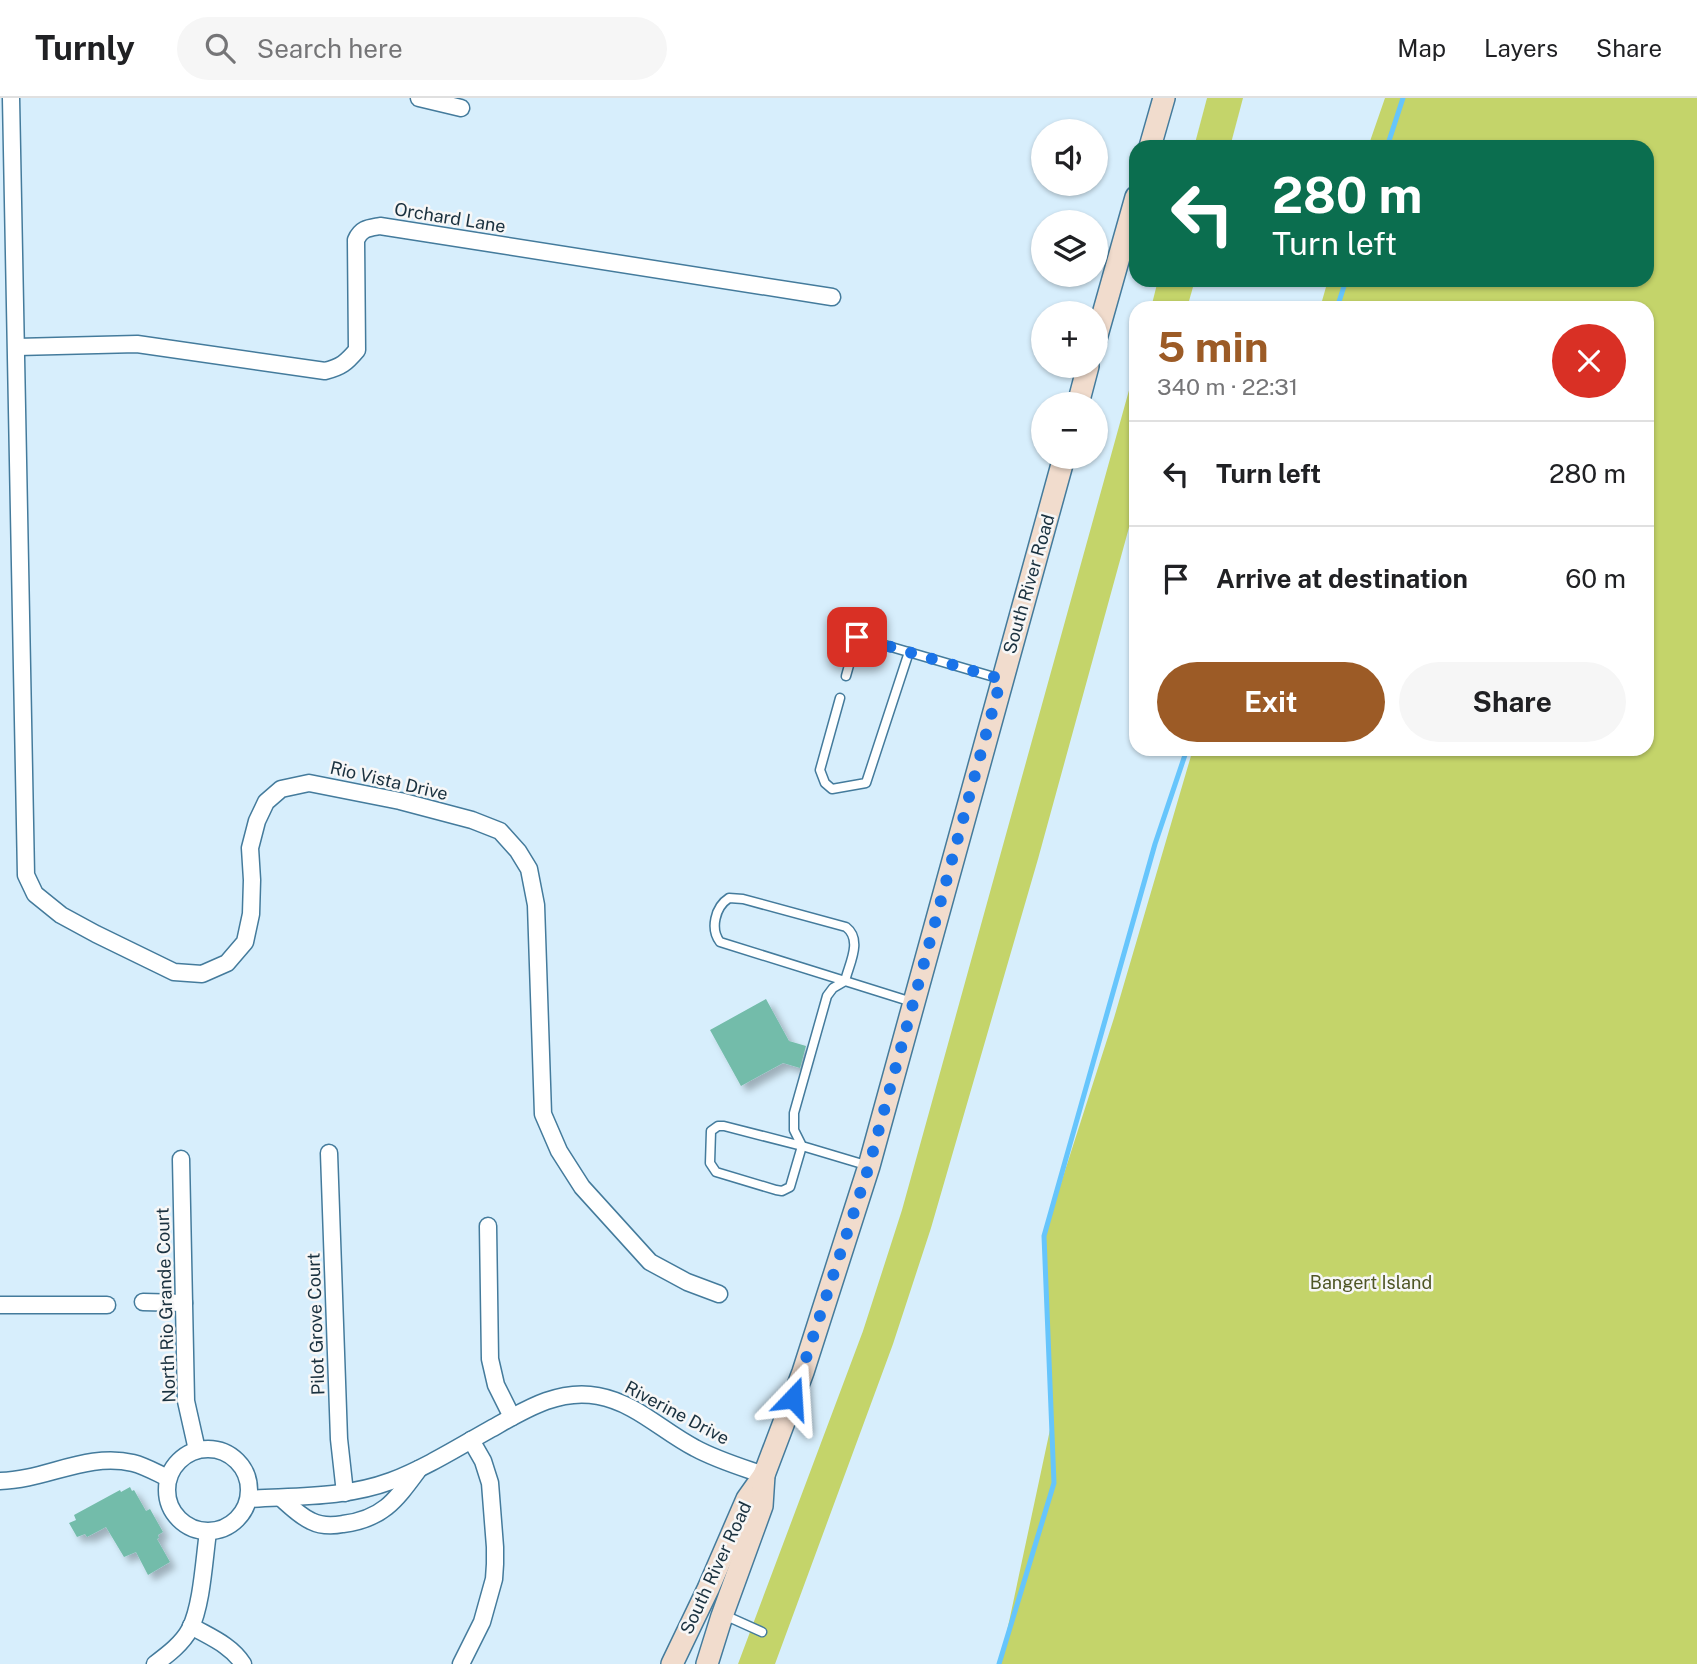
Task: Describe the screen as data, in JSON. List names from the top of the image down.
{
  "streets": {
    "main road": ["South River Road"],
    "street": [
      "Orchard Lane",
      "Rio Vista Drive",
      "North Rio Grande Court",
      "Pilot Grove Court",
      "Riverine Drive"
    ]
  },
  "crossings": [
    ["Orchard Lane", "Rio Vista Drive"],
    ["South River Road", "Riverine Drive"],
    ["North Rio Grande Court", "Riverine Drive"],
    ["Pilot Grove Court", "Riverine Drive"]
  ],
  "parks": ["Bangert Island"],
  "page": {
    "header": "Turnly",
    "search": "Search here",
    "nav": ["Map", "Layers", "Share"],
    "map_buttons": ["+", "−"],
    "turn": ["280 m", "Turn left"],
    "heading": ["5 min", "340 m · 22:31"],
    "list": [
      {
        "name": "Turn left",
        "value": "280 m"
      },
      {
        "name": "Arrive at destination",
        "value": "60 m"
      }
    ],
    "buttons": ["Exit", "Share"]
  }
}
